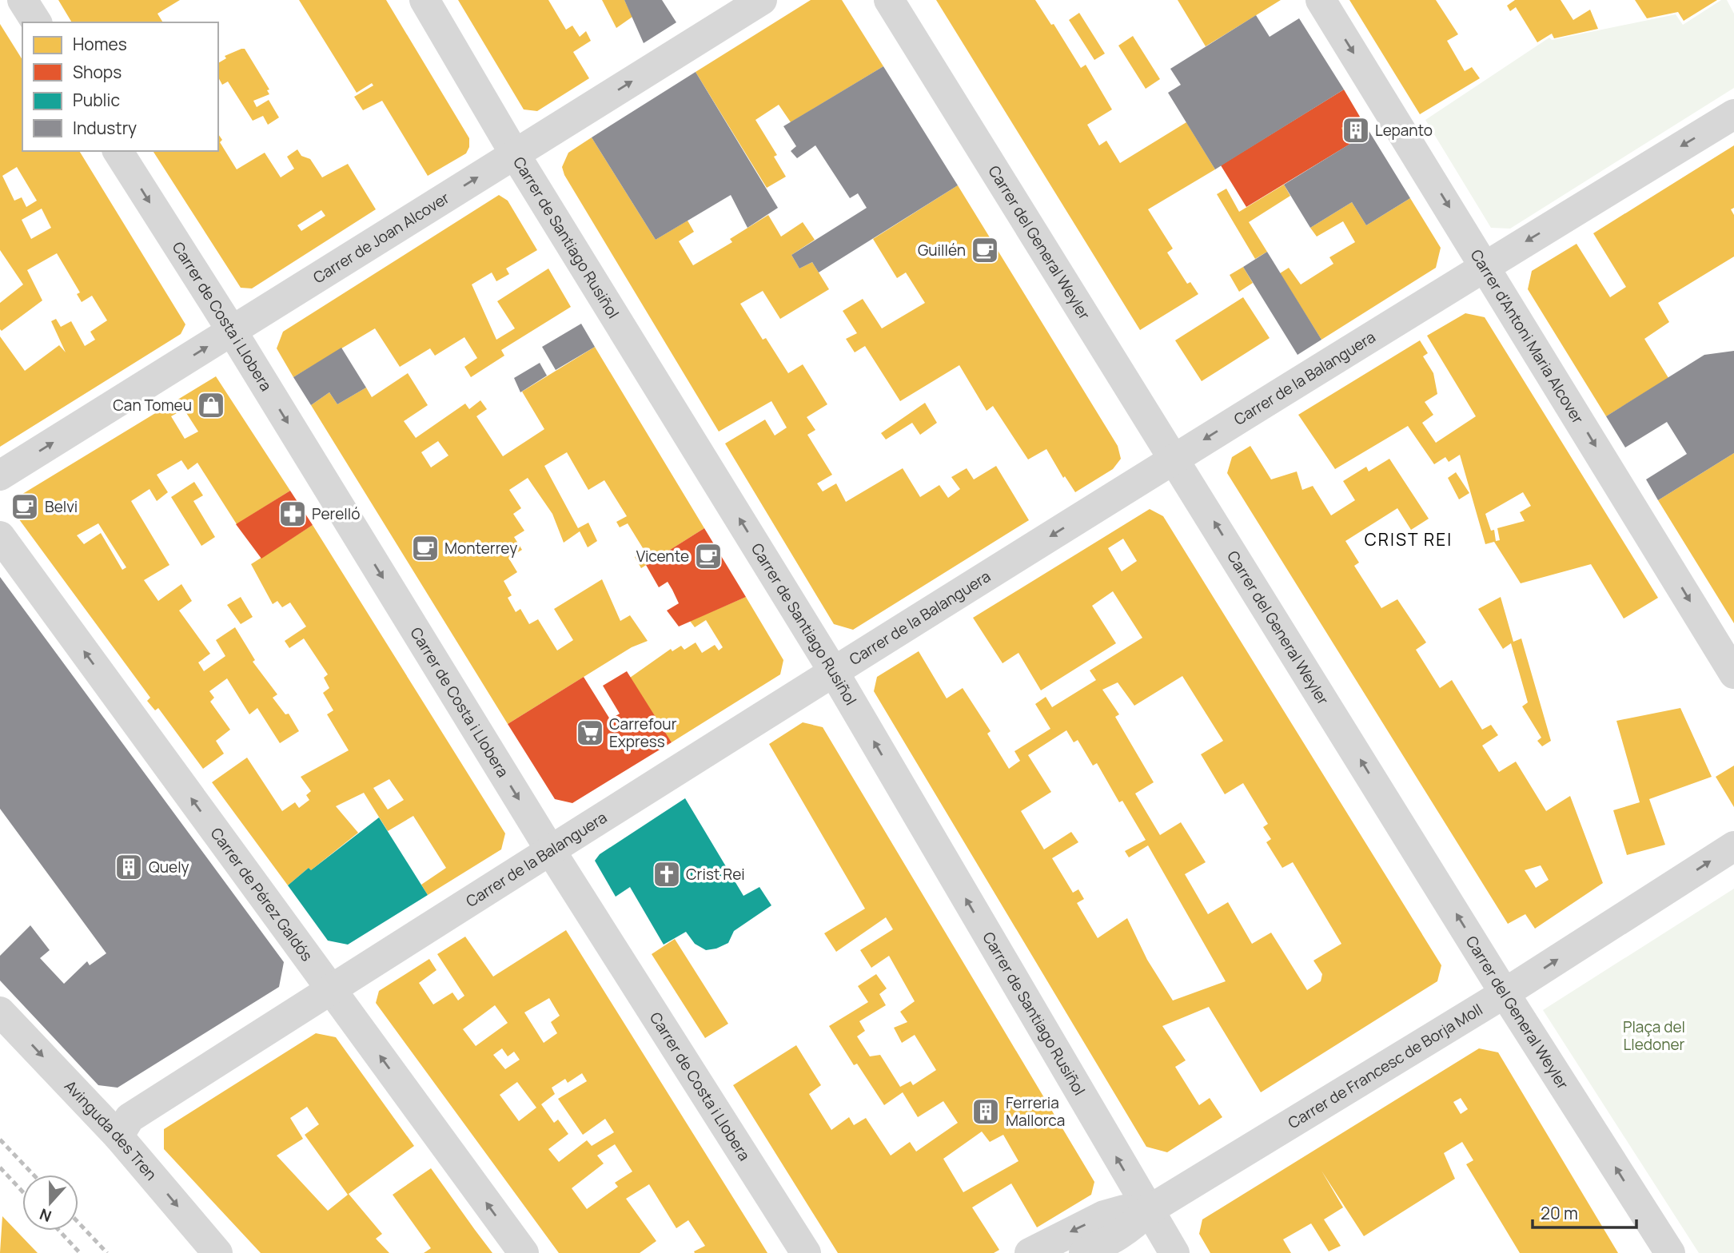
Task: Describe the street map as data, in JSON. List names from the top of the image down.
{
  "streets": {
    "street": [
      "Carrer de Joan Alcover",
      "Carrer de Santiago Rusiñol",
      "Carrer del General Weyler",
      "Carrer de Costa i Llobera",
      "Carrer d'Antoni Maria Alcover",
      "Carrer de la Balanguera",
      "Carrer de Pérez Galdós",
      "Carrer de Francesc de Borja Moll",
      "Avinguda des Tren"
    ]
  },
  "crossings": [
    ["Carrer de Joan Alcover", "Carrer de Santiago Rusiñol"],
    ["Carrer de Joan Alcover", "Carrer de Costa i Llobera"],
    ["Carrer de Santiago Rusiñol", "Carrer de la Balanguera"],
    ["Carrer de Santiago Rusiñol", "Carrer de Francesc de Borja Moll"],
    ["Carrer del General Weyler", "Carrer de la Balanguera"],
    ["Carrer del General Weyler", "Carrer de Francesc de Borja Moll"],
    ["Carrer de Costa i Llobera", "Carrer de la Balanguera"],
    ["Carrer d'Antoni Maria Alcover", "Carrer de la Balanguera"],
    ["Carrer de la Balanguera", "Carrer de Pérez Galdós"],
    ["Carrer de la Balanguera", "Avinguda des Tren"]
  ],
  "one_way": [
    "Carrer de Joan Alcover",
    "Carrer de Santiago Rusiñol",
    "Carrer del General Weyler",
    "Carrer de Costa i Llobera",
    "Carrer d'Antoni Maria Alcover",
    "Carrer de la Balanguera",
    "Carrer de Pérez Galdós",
    "Carrer de Francesc de Borja Moll",
    "Avinguda des Tren"
  ],
  "districts": ["CRIST REI"],
  "parks": ["Plaça del Lledoner"],
  "places": {
    "building": ["Lepanto", "Quely", "Ferreria Mallorca"],
    "cafe": [
      "Guillén",
      "Belvi",
      "Monterrey",
      "Vicente"
    ],
    "shop": ["Can Tomeu"],
    "pharmacy": ["Perelló"],
    "supermarket": ["Carrefour Express"],
    "church": ["Crist Rei"]
  },
  "legend": [
    "Homes",
    "Shops",
    "Public",
    "Industry"
  ],
  "scale_bar": "20 m",
  "north": "bottom"
}
